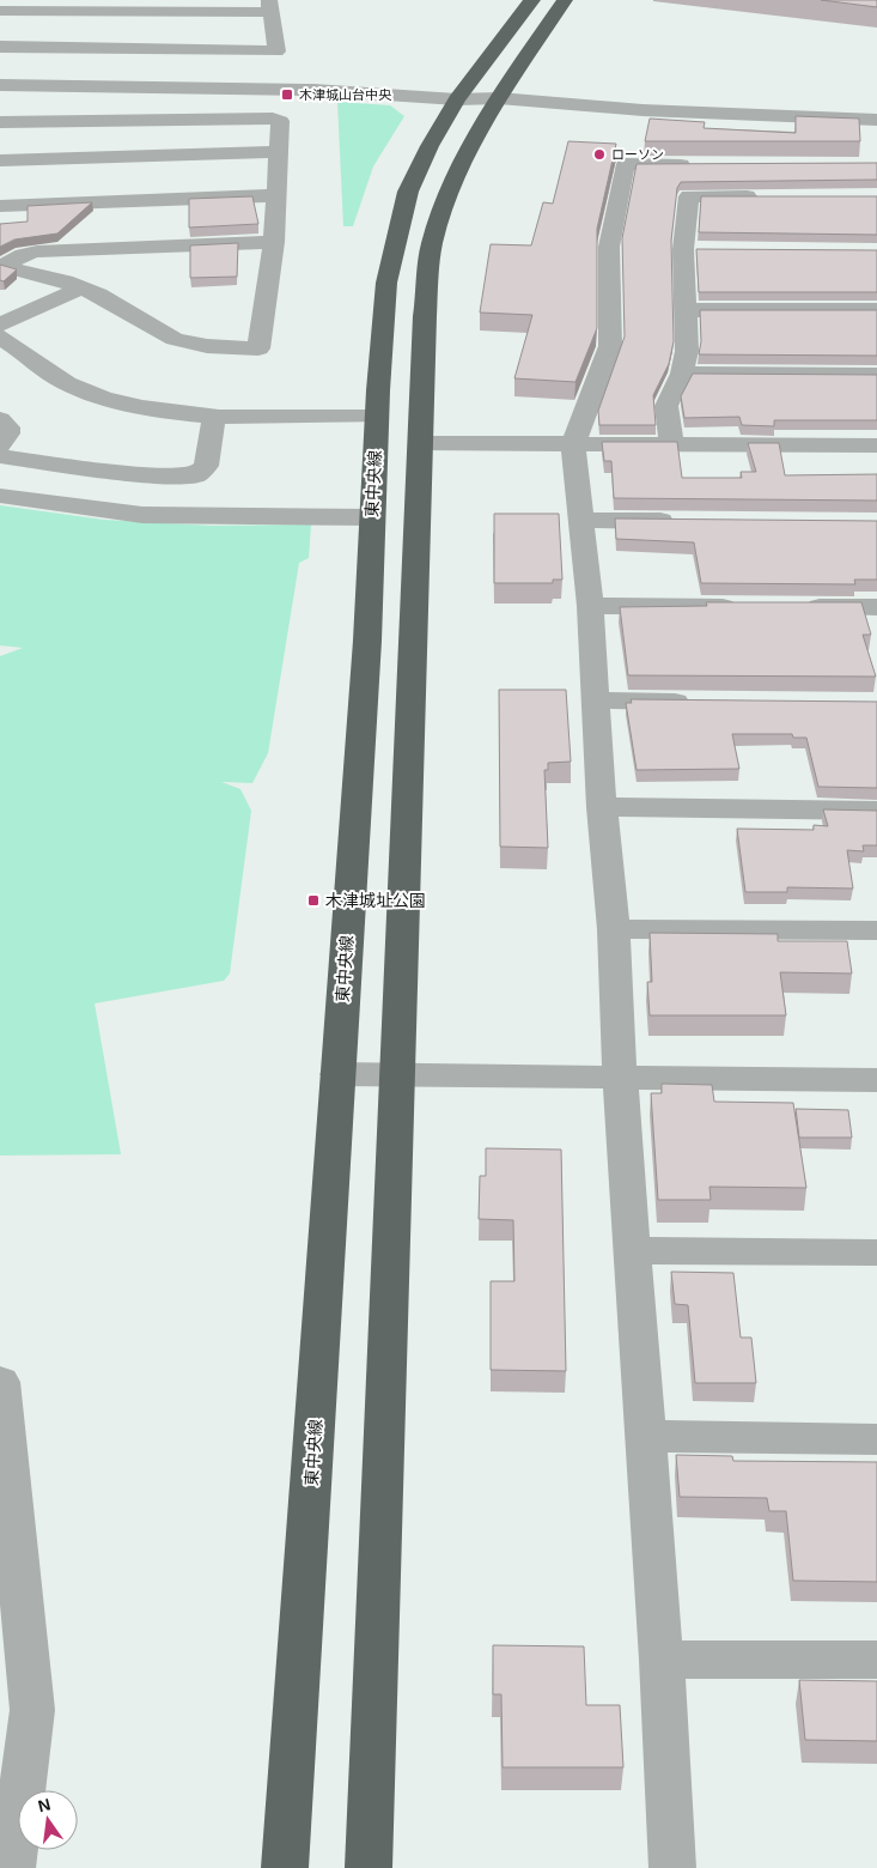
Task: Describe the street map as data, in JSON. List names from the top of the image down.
{
  "streets": {
    "highway": ["東中央線"]
  },
  "places": {
    "transit": ["木津城山台中央", "木津城址公園"],
    "other": ["ローソン"]
  },
  "north": "top"
}
